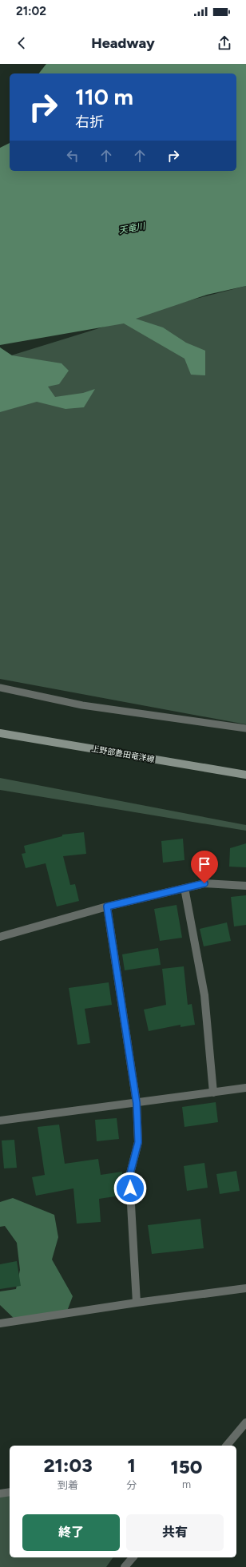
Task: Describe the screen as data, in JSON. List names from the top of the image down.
{
  "streets": {
    "main road": ["上野部豊田竜洋線"]
  },
  "water": ["天竜川"],
  "page": {
    "status": "21:02",
    "header": "Headway",
    "turn": ["110 m", "右折"],
    "eta": [
      "21:03",
      "到着",
      "1",
      "分",
      "150",
      "m"
    ],
    "buttons": ["終了", "共有"]
  }
}
